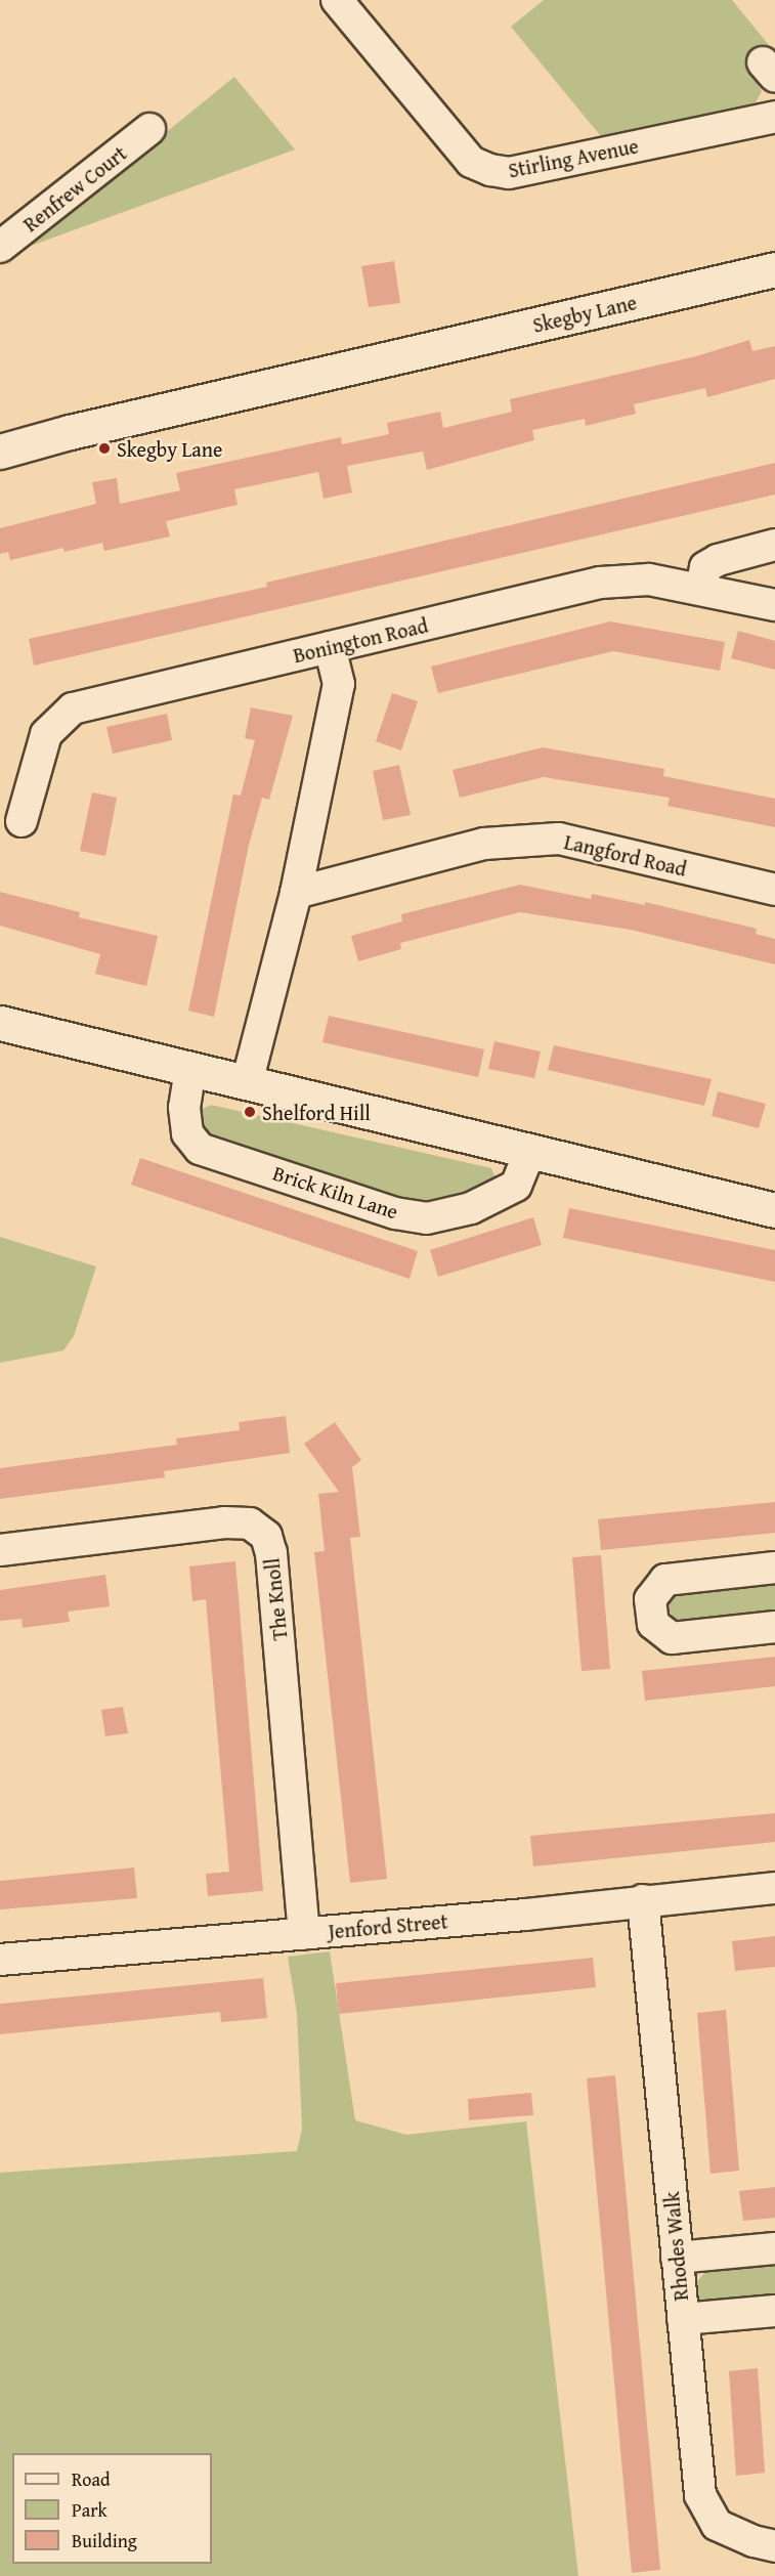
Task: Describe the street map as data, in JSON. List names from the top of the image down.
{
  "streets": {
    "street": [
      "Stirling Avenue",
      "Renfrew Court",
      "Skegby Lane",
      "Bonington Road",
      "Langford Road",
      "Brick Kiln Lane",
      "The Knoll",
      "Jenford Street",
      "Rhodes Walk"
    ]
  },
  "crossings": [
    ["The Knoll", "Jenford Street"],
    ["Jenford Street", "Rhodes Walk"]
  ],
  "places": ["Skegby Lane", "Shelford Hill"],
  "legend": ["Road", "Park", "Building"]
}
